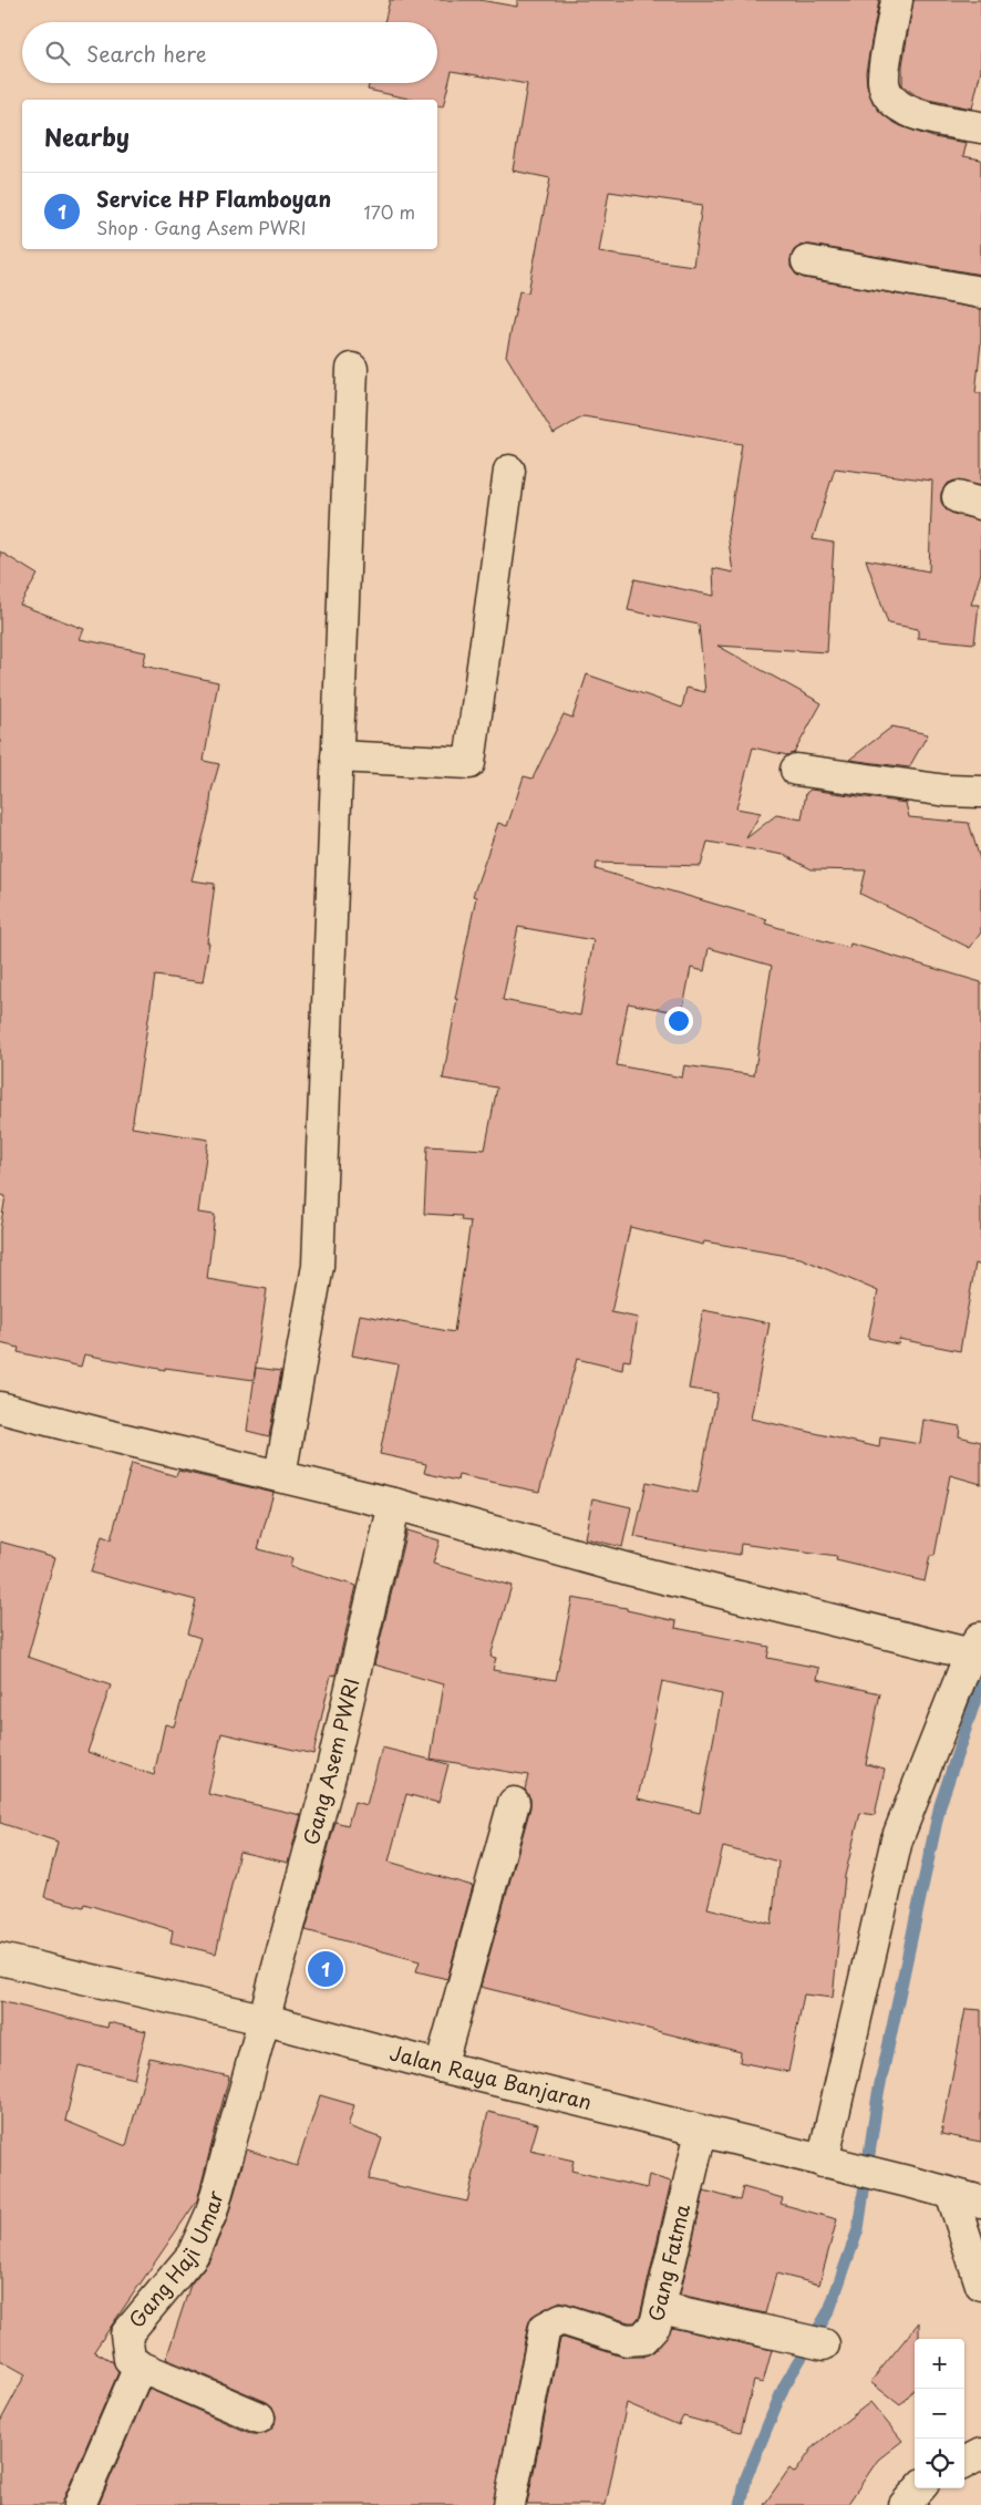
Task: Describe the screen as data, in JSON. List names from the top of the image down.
{
  "streets": {
    "street": [
      "Gang Asem PWRI",
      "Jalan Raya Banjaran",
      "Gang Haji Umar",
      "Gang Fatma"
    ]
  },
  "crossings": [
    ["Gang Asem PWRI", "Jalan Raya Banjaran"],
    ["Gang Asem PWRI", "Gang Haji Umar"],
    ["Jalan Raya Banjaran", "Gang Haji Umar"],
    ["Jalan Raya Banjaran", "Gang Fatma"]
  ],
  "page": {
    "search": "Search here",
    "heading": "Nearby",
    "list": [
      {
        "mark": "1",
        "name": "Service HP Flamboyan",
        "note": "Shop · Gang Asem PWRI",
        "value": "170 m"
      }
    ],
    "pins": "1",
    "map_buttons": ["+", "−"]
  }
}
